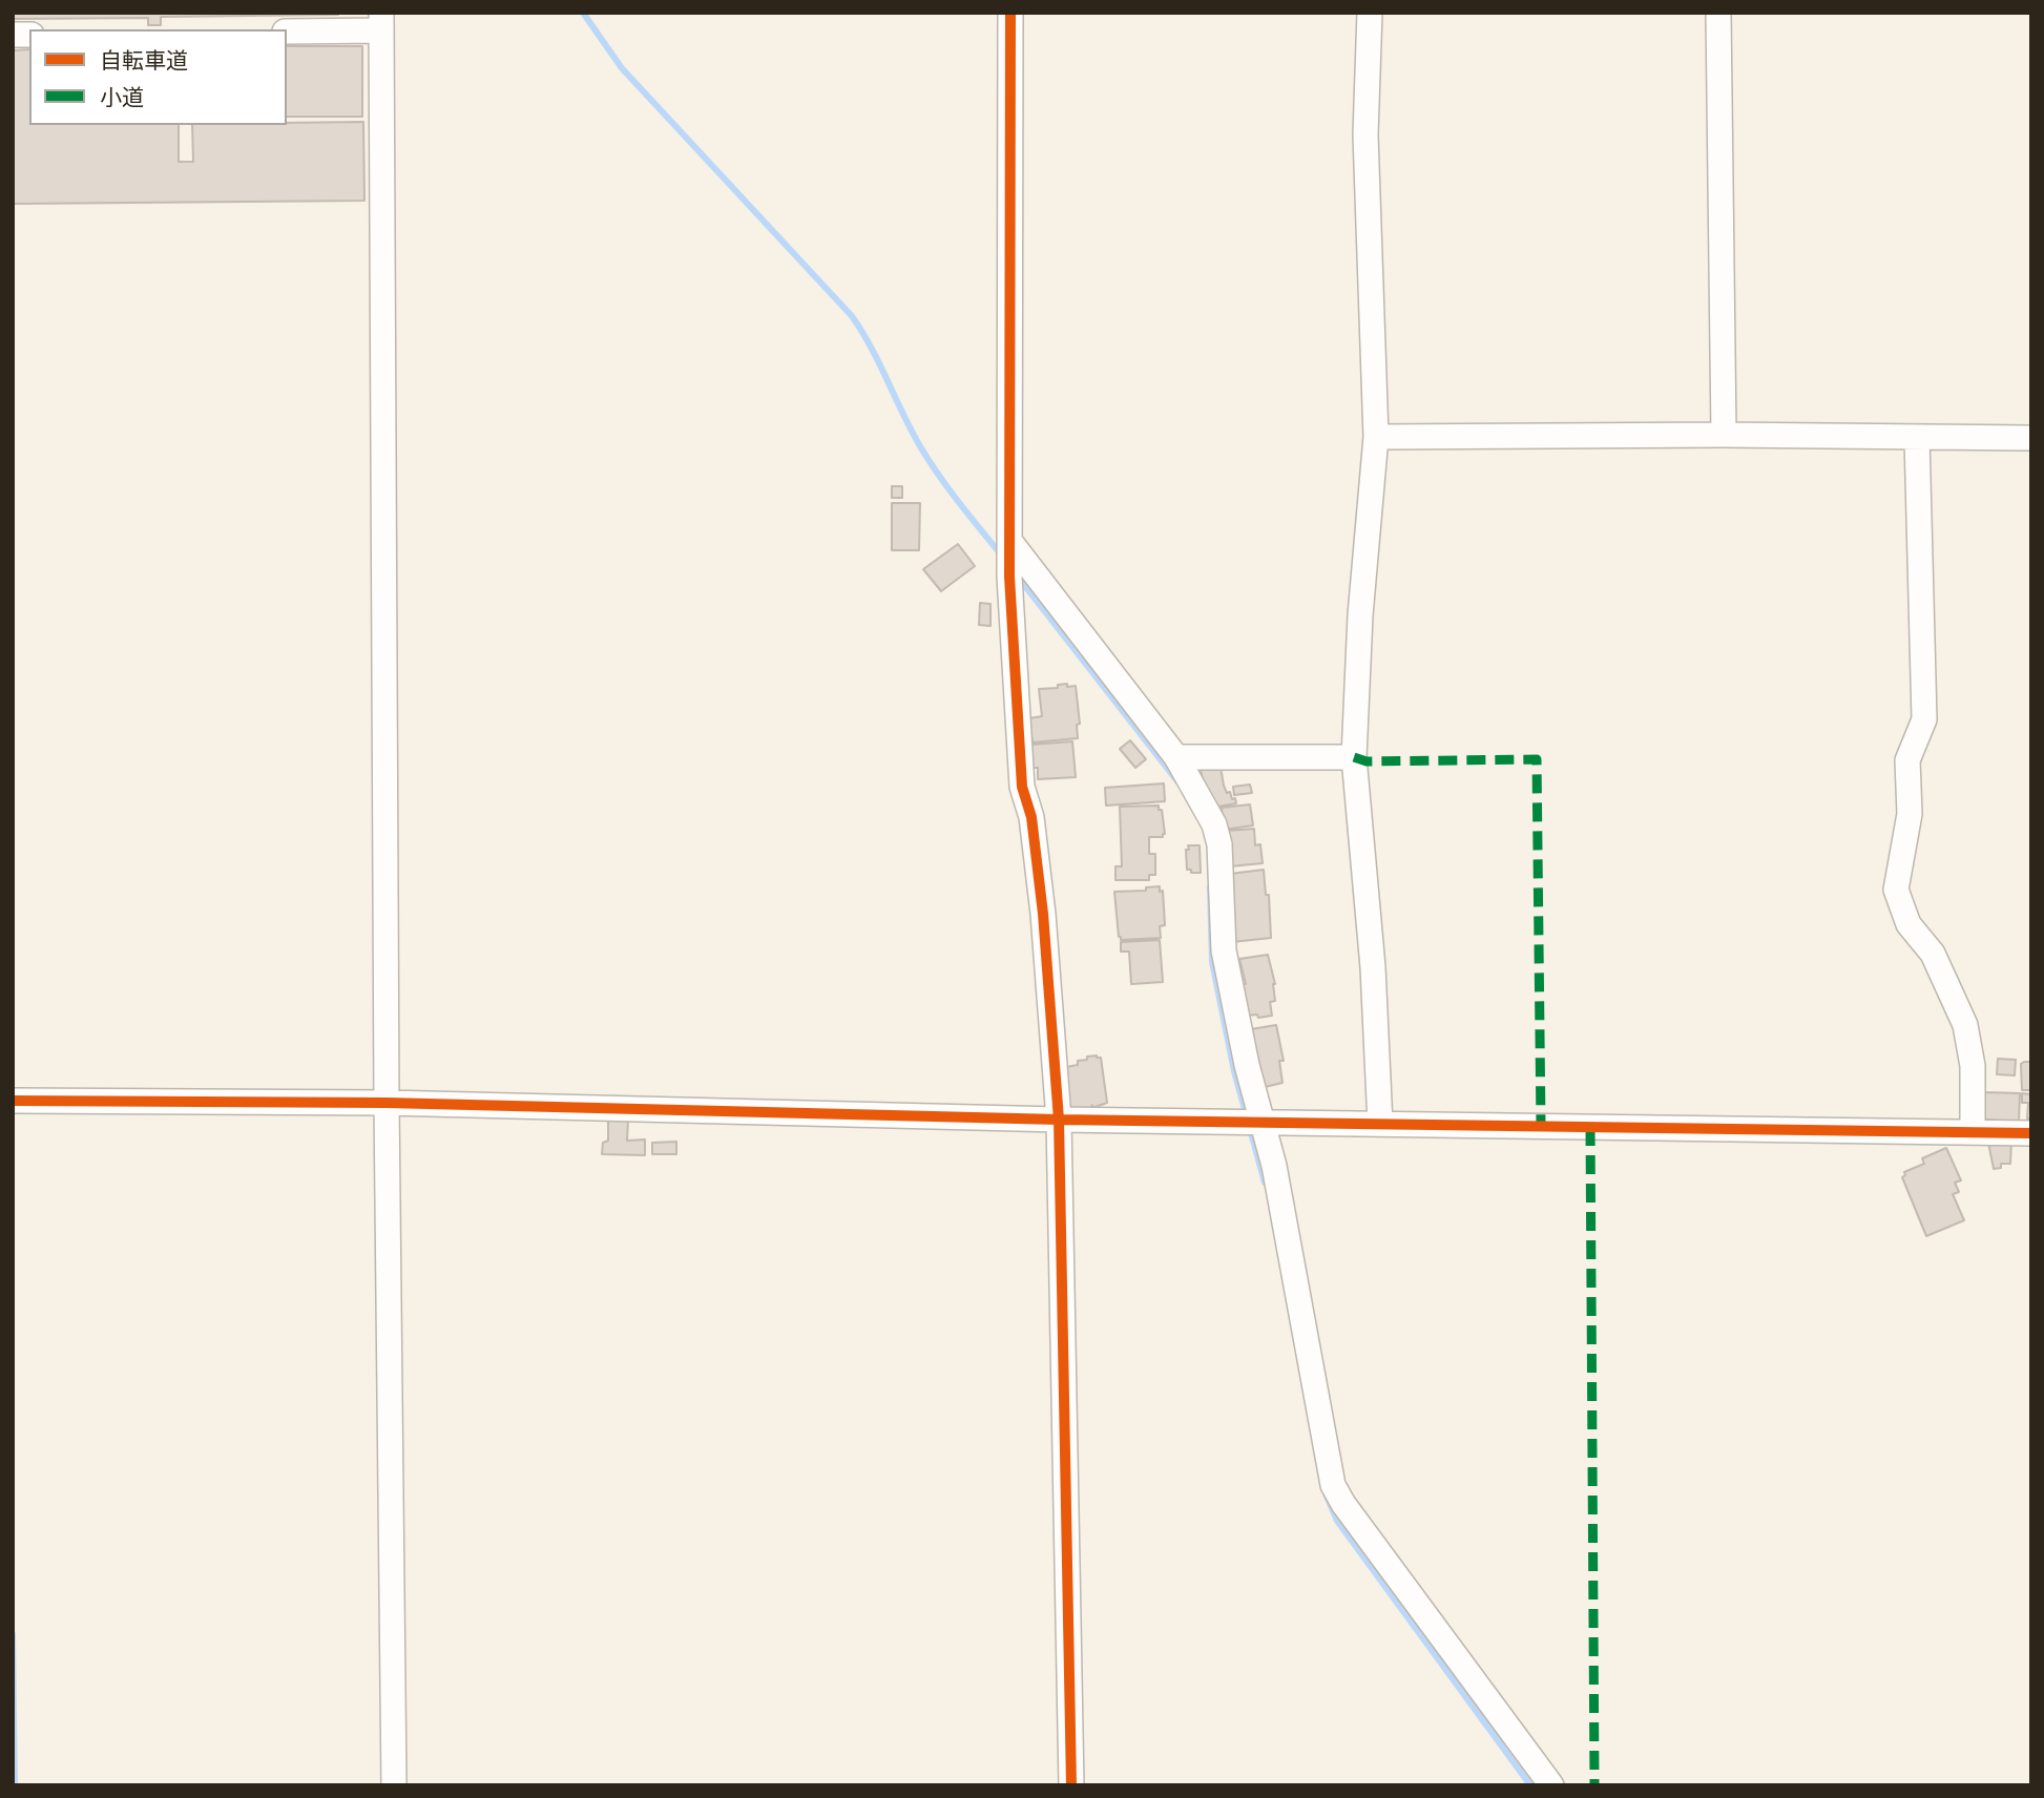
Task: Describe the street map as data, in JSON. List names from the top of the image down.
{
  "legend": ["自転車道", "小道"]
}
